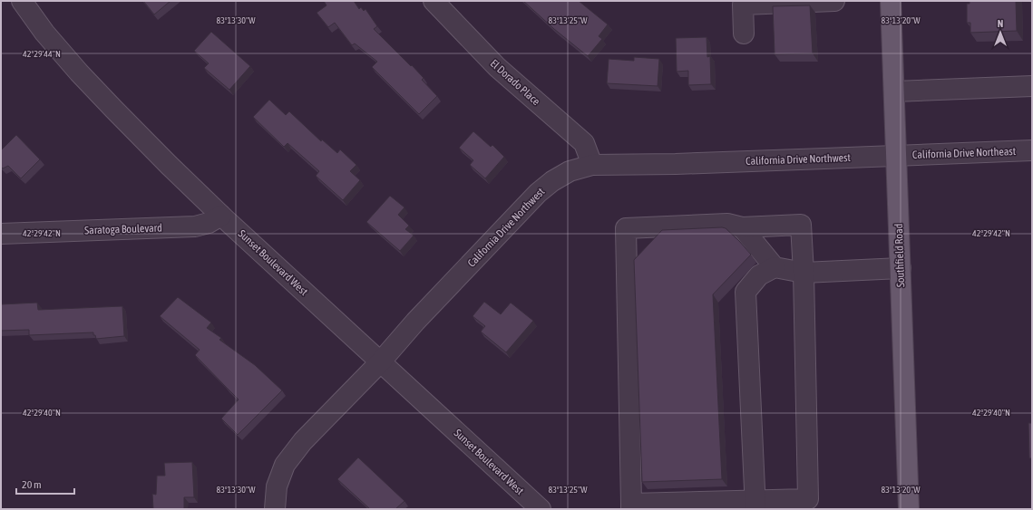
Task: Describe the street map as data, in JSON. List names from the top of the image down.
{
  "streets": {
    "main road": ["Southfield Road"],
    "street": [
      "El Dorado Place",
      "California Drive Northeast",
      "California Drive Northwest",
      "Saratoga Boulevard",
      "Sunset Boulevard West"
    ]
  },
  "crossings": [
    ["El Dorado Place", "California Drive Northwest"],
    ["California Drive Northeast", "California Drive Northwest"],
    ["California Drive Northeast", "Southfield Road"],
    ["California Drive Northwest", "Southfield Road"],
    ["California Drive Northwest", "Sunset Boulevard West"],
    ["Saratoga Boulevard", "Sunset Boulevard West"]
  ],
  "scale_bar": "20 m",
  "north": "top",
  "coordinates": [
    "83°13'30\"W",
    "83°13'25\"W",
    "83°13'20\"W",
    "42°29'44\"N",
    "42°29'42\"N",
    "42°29'40\"N"
  ]
}
